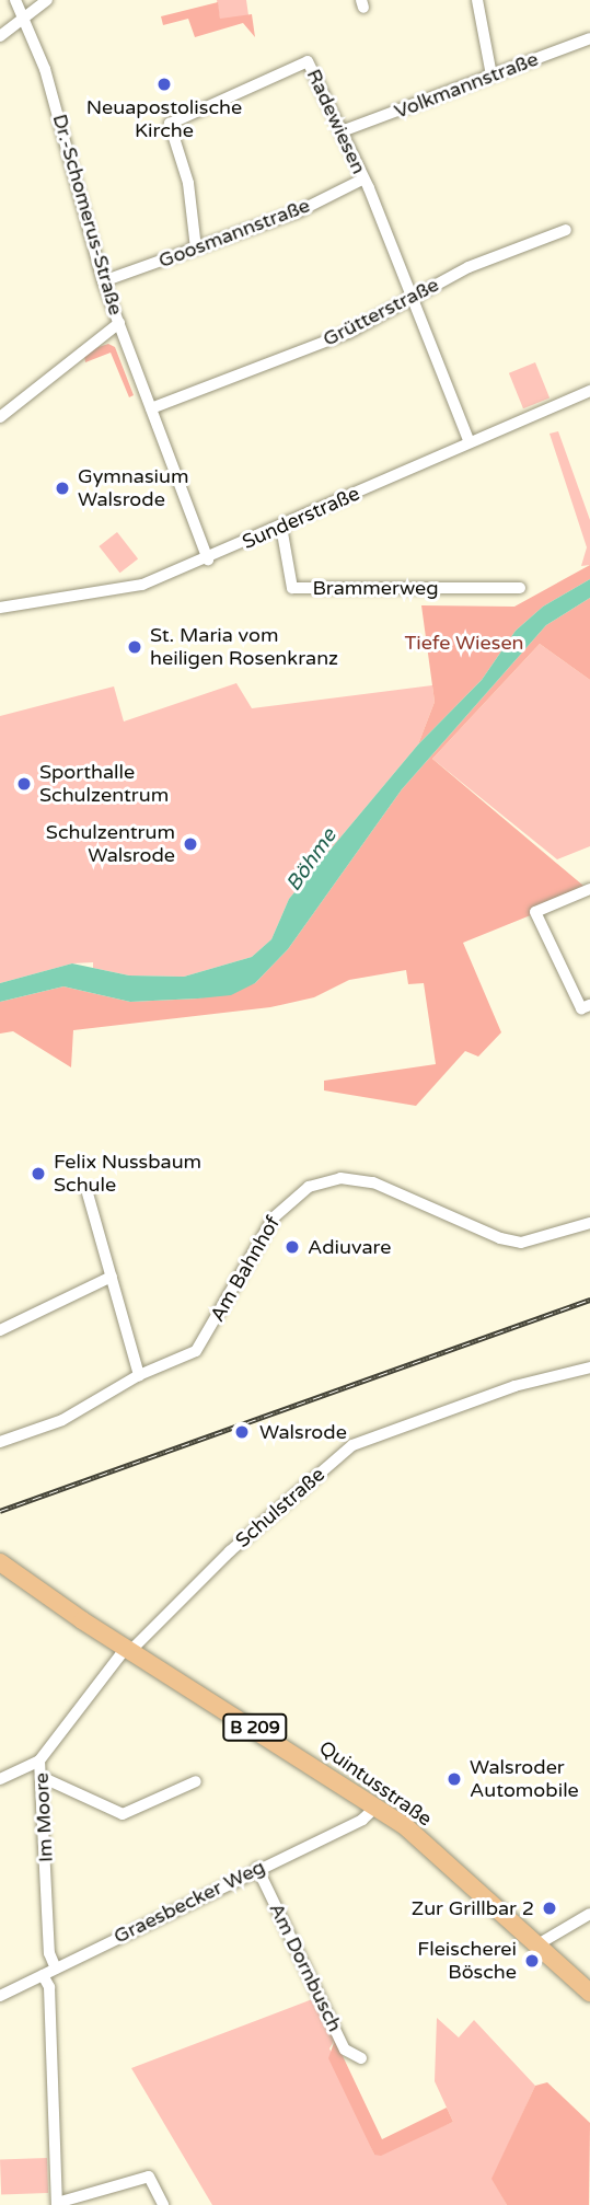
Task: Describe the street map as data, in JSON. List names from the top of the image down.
{
  "streets": {
    "main road": ["B 209", "Quintusstraße"],
    "street": [
      "Volkmannstraße",
      "Radewiesen",
      "Dr.-Schomerus-Straße",
      "Goosmannstraße",
      "Grütterstraße",
      "Sunderstraße",
      "Brammerweg",
      "Am Bahnhof",
      "Schulstraße",
      "Im Moore",
      "Graesbecker Weg",
      "Am Dornbusch"
    ]
  },
  "crossings": [
    ["Volkmannstraße", "Radewiesen"],
    ["Radewiesen", "Goosmannstraße"],
    ["Radewiesen", "Grütterstraße"],
    ["Radewiesen", "Sunderstraße"],
    ["Dr.-Schomerus-Straße", "Goosmannstraße"],
    ["Dr.-Schomerus-Straße", "Grütterstraße"],
    ["Dr.-Schomerus-Straße", "Sunderstraße"],
    ["Sunderstraße", "Brammerweg"],
    ["Schulstraße", "Quintusstraße"],
    ["Schulstraße", "Im Moore"],
    ["Quintusstraße", "Im Moore"],
    ["Quintusstraße", "Graesbecker Weg"],
    ["Im Moore", "Graesbecker Weg"],
    ["Graesbecker Weg", "Am Dornbusch"]
  ],
  "water": ["Böhme"],
  "parks": ["Tiefe Wiesen"],
  "places": [
    "Neuapostolische Kirche",
    "Gymnasium Walsrode",
    "St. Maria vom heiligen Rosenkranz",
    "Sporthalle Schulzentrum",
    "Schulzentrum Walsrode",
    "Felix Nussbaum Schule",
    "Adiuvare",
    "Walsrode",
    "Walsroder Automobile",
    "Zur Grillbar 2",
    "Fleischerei Bösche"
  ]
}
